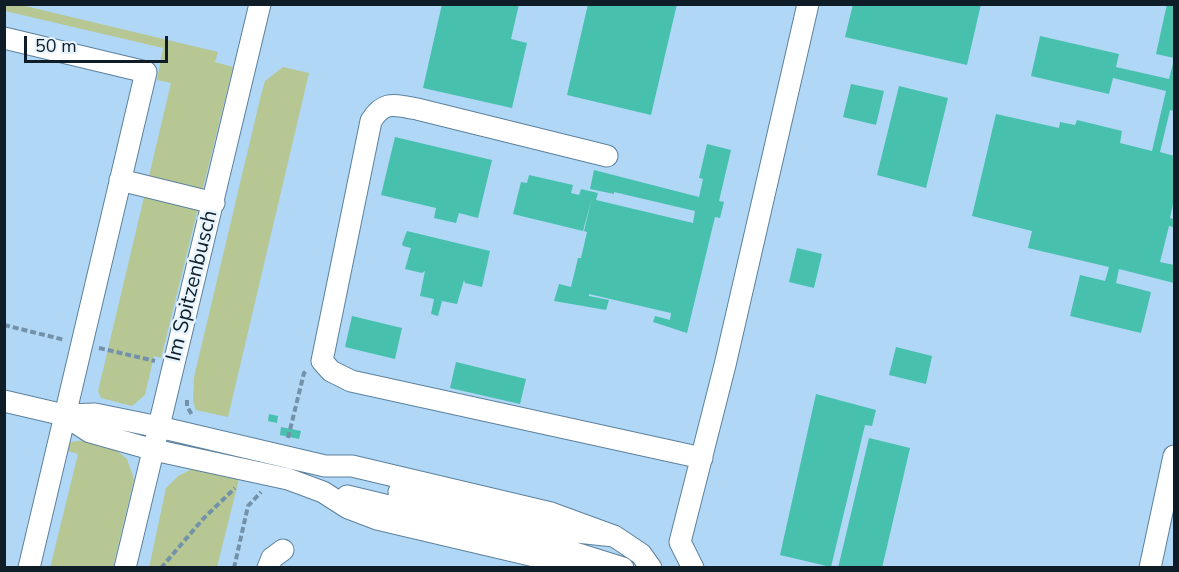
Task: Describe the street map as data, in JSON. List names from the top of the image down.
{
  "streets": {
    "street": ["Im Spitzenbusch"]
  },
  "scale_bar": "50 m"
}
